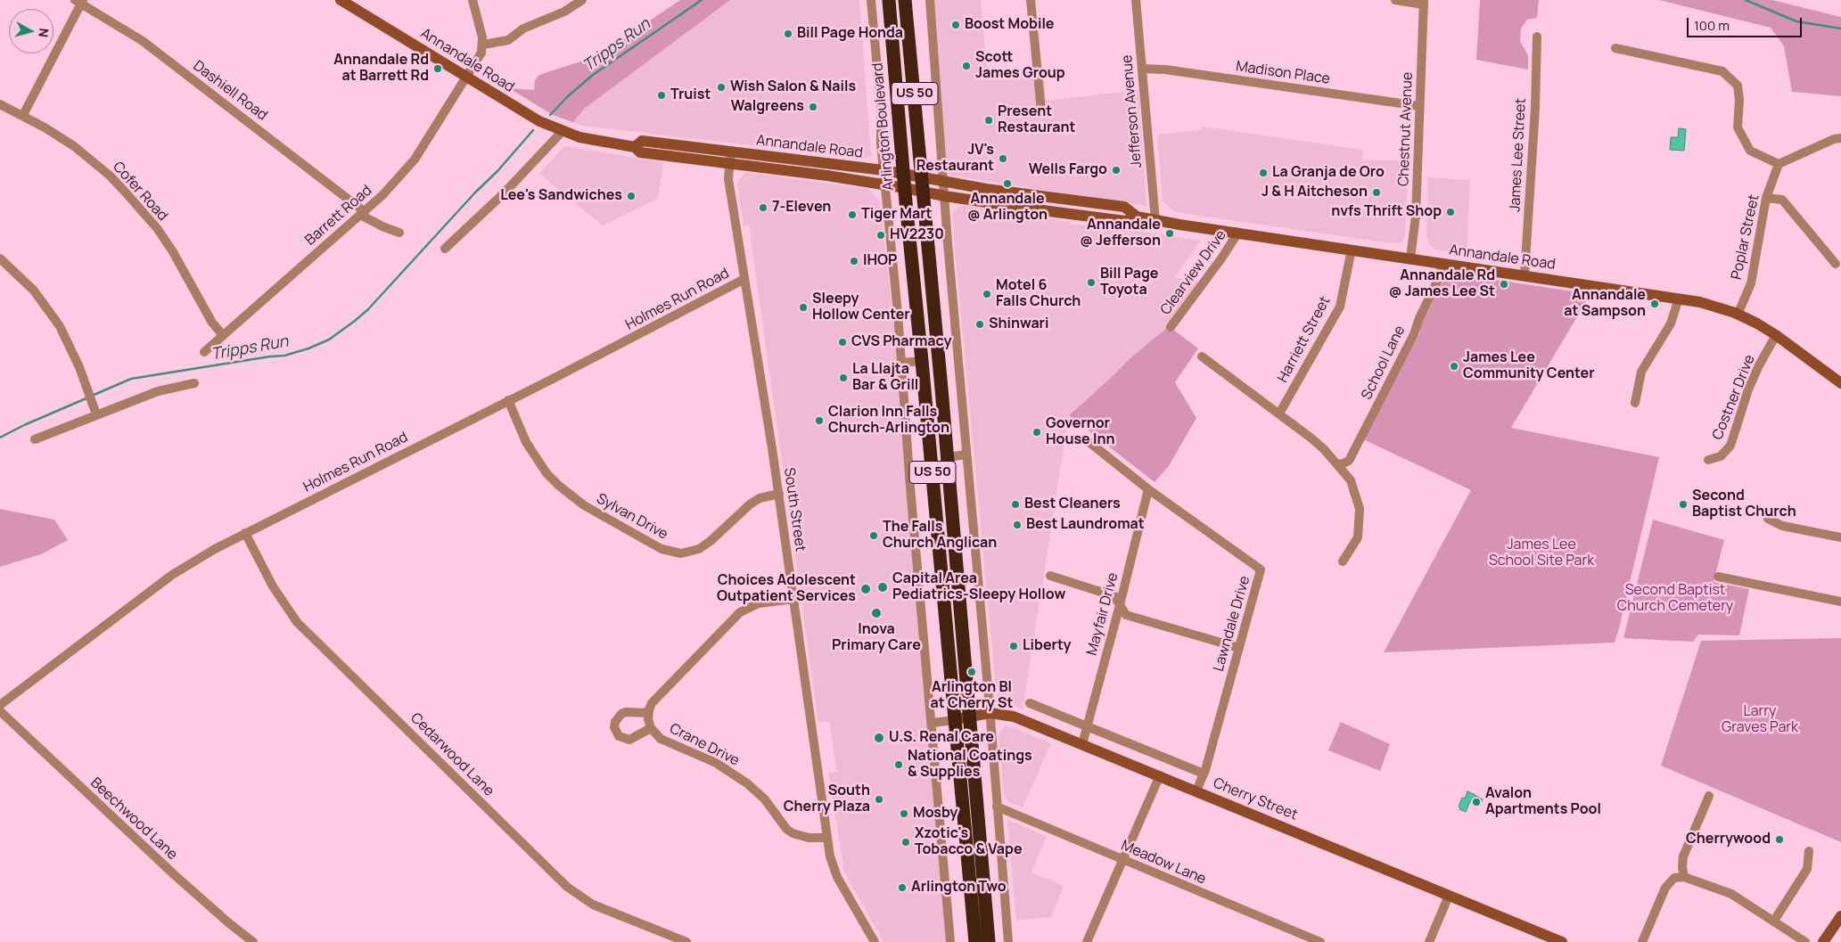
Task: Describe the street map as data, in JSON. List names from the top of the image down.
{
  "streets": {
    "highway": ["US 50", "Arlington Boulevard"],
    "main road": ["Annandale Road", "Cherry Street"],
    "street": [
      "Madison Place",
      "Dashiell Road",
      "Jefferson Avenue",
      "Chestnut Avenue",
      "James Lee Street",
      "Cofer Road",
      "Barrett Road",
      "Poplar Street",
      "Clearview Drive",
      "Holmes Run Road",
      "Harriett Street",
      "School Lane",
      "Costner Drive",
      "South Street",
      "Sylvan Drive",
      "Mayfair Drive",
      "Lawndale Drive",
      "Crane Drive",
      "Cedarwood Lane",
      "Beechwood Lane",
      "Meadow Lane"
    ]
  },
  "crossings": [
    ["Annandale Road", "US 50"],
    ["Annandale Road", "Jefferson Avenue"],
    ["Annandale Road", "Arlington Boulevard"],
    ["Annandale Road", "Chestnut Avenue"],
    ["Annandale Road", "James Lee Street"],
    ["Annandale Road", "Barrett Road"],
    ["Annandale Road", "Poplar Street"],
    ["Annandale Road", "Clearview Drive"],
    ["Annandale Road", "Harriett Street"],
    ["Annandale Road", "School Lane"],
    ["Annandale Road", "Costner Drive"],
    ["Annandale Road", "South Street"],
    ["Madison Place", "Jefferson Avenue"],
    ["Madison Place", "Chestnut Avenue"],
    ["Dashiell Road", "Barrett Road"],
    ["US 50", "Cherry Street"],
    ["Arlington Boulevard", "Cherry Street"],
    ["Cofer Road", "Barrett Road"],
    ["Holmes Run Road", "South Street"],
    ["Holmes Run Road", "Sylvan Drive"],
    ["Holmes Run Road", "Cedarwood Lane"],
    ["South Street", "Sylvan Drive"],
    ["South Street", "Crane Drive"],
    ["Mayfair Drive", "Lawndale Drive"],
    ["Mayfair Drive", "Cherry Street"],
    ["Lawndale Drive", "Cherry Street"]
  ],
  "water": ["Tripps Run"],
  "parks": ["James Lee School Site Park", "Second Baptist Church Cemetery", "Larry Graves Park"],
  "places": [
    "Boost Mobile",
    "Bill Page Honda",
    "Scott James Group",
    "Annandale Rd at Barrett Rd",
    "Wish Salon & Nails",
    "Truist",
    "Walgreens",
    "Present Restaurant",
    "JV's Restaurant",
    "Wells Fargo",
    "La Granja de Oro",
    "Annandale @ Arlington",
    "J & H Aitcheson",
    "Lee's Sandwiches",
    "7-Eleven",
    "nvfs Thrift Shop",
    "Tiger Mart",
    "Annandale @ Jefferson",
    "HV2230",
    "IHOP",
    "Bill Page Toyota",
    "Annandale Rd @ James Lee St",
    "Motel 6 Falls Church",
    "Annandale at Sampson",
    "Sleepy Hollow Center",
    "Shinwari",
    "CVS Pharmacy",
    "James Lee Community Center",
    "La Llajta Bar & Grill",
    "Clarion Inn Falls Church-Arlington",
    "Governor House Inn",
    "Best Cleaners",
    "Second Baptist Church",
    "Best Laundromat",
    "The Falls Church Anglican",
    "Capital Area Pediatrics-Sleepy Hollow",
    "Choices Adolescent Outpatient Services",
    "Inova Primary Care",
    "Liberty",
    "Arlington Bl at Cherry St",
    "U.S. Renal Care",
    "National Coatings & Supplies",
    "South Cherry Plaza",
    "Avalon Apartments Pool",
    "Mosby",
    "Cherrywood",
    "Xzotic's Tobacco & Vape",
    "Arlington Two"
  ],
  "scale_bar": "100 m",
  "north": "right"
}
